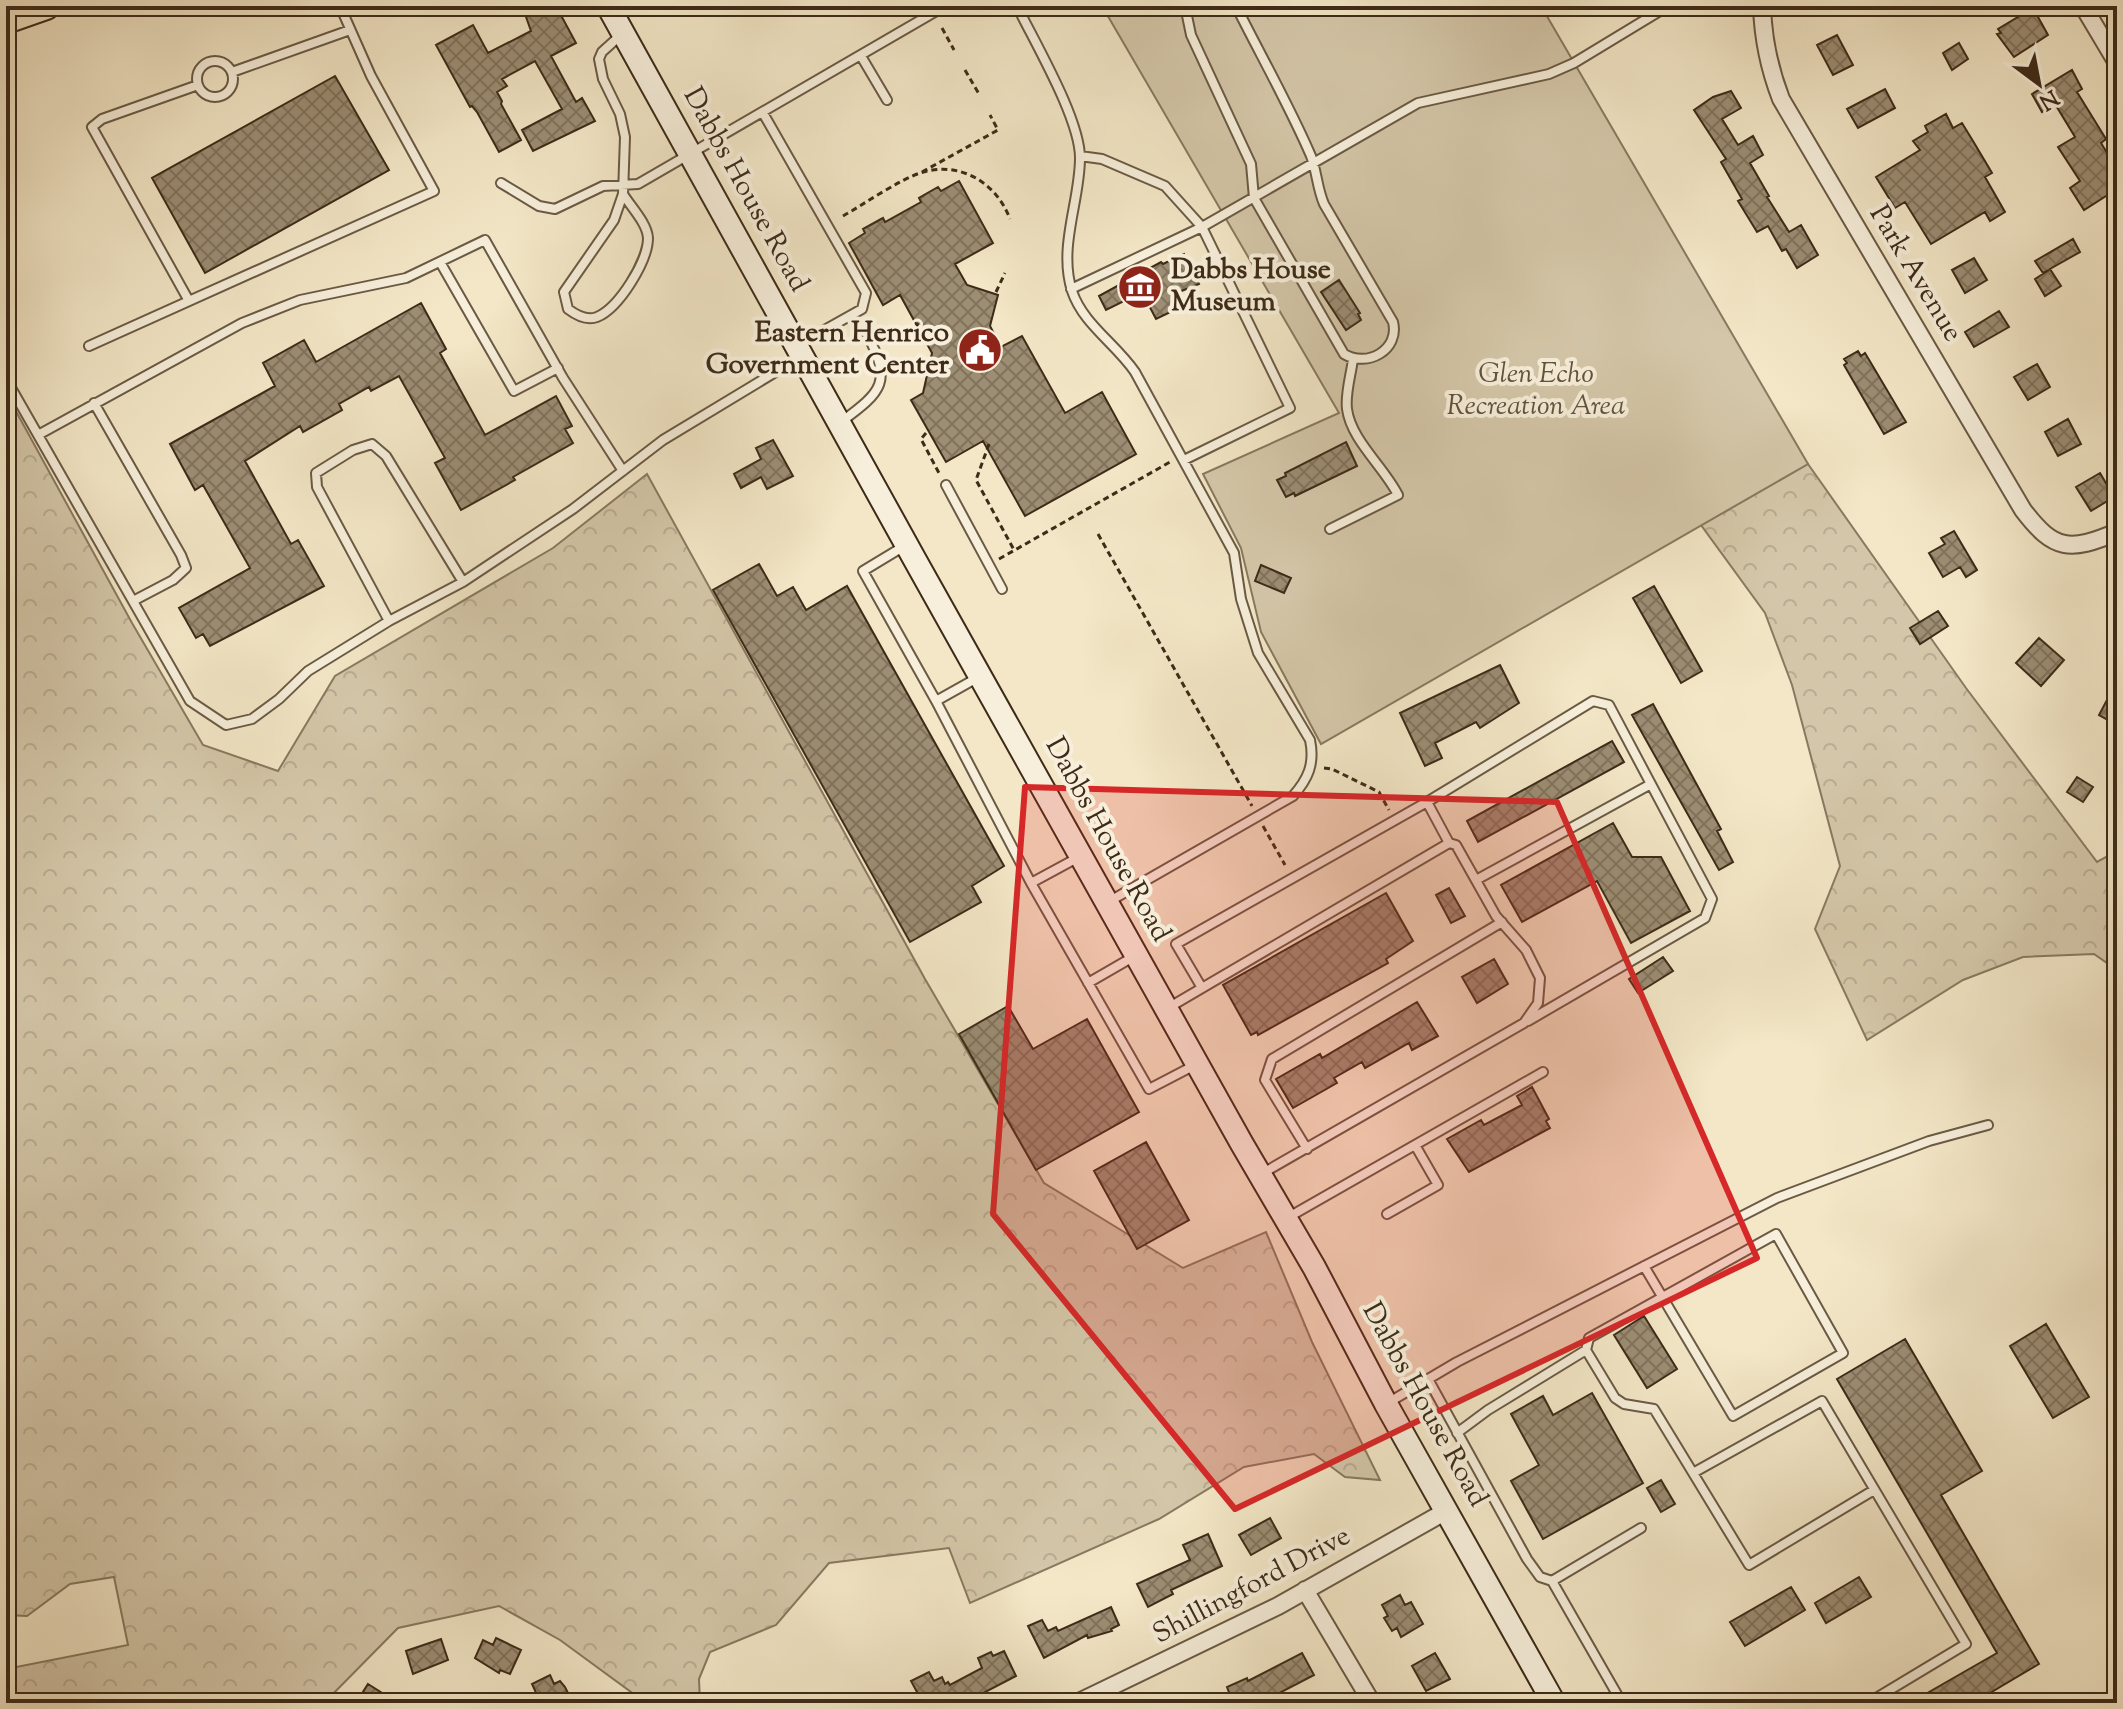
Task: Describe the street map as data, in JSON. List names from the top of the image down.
{
  "streets": {
    "street": ["Dabbs House Road", "Park Avenue", "Shillingford Drive"]
  },
  "crossings": [
    ["Dabbs House Road", "Shillingford Drive"]
  ],
  "parks": ["Glen Echo Recreation Area"],
  "places": {
    "museum": ["Dabbs House Museum"],
    "public building": ["Eastern Henrico Government Center"]
  },
  "north": "bottom right"
}
